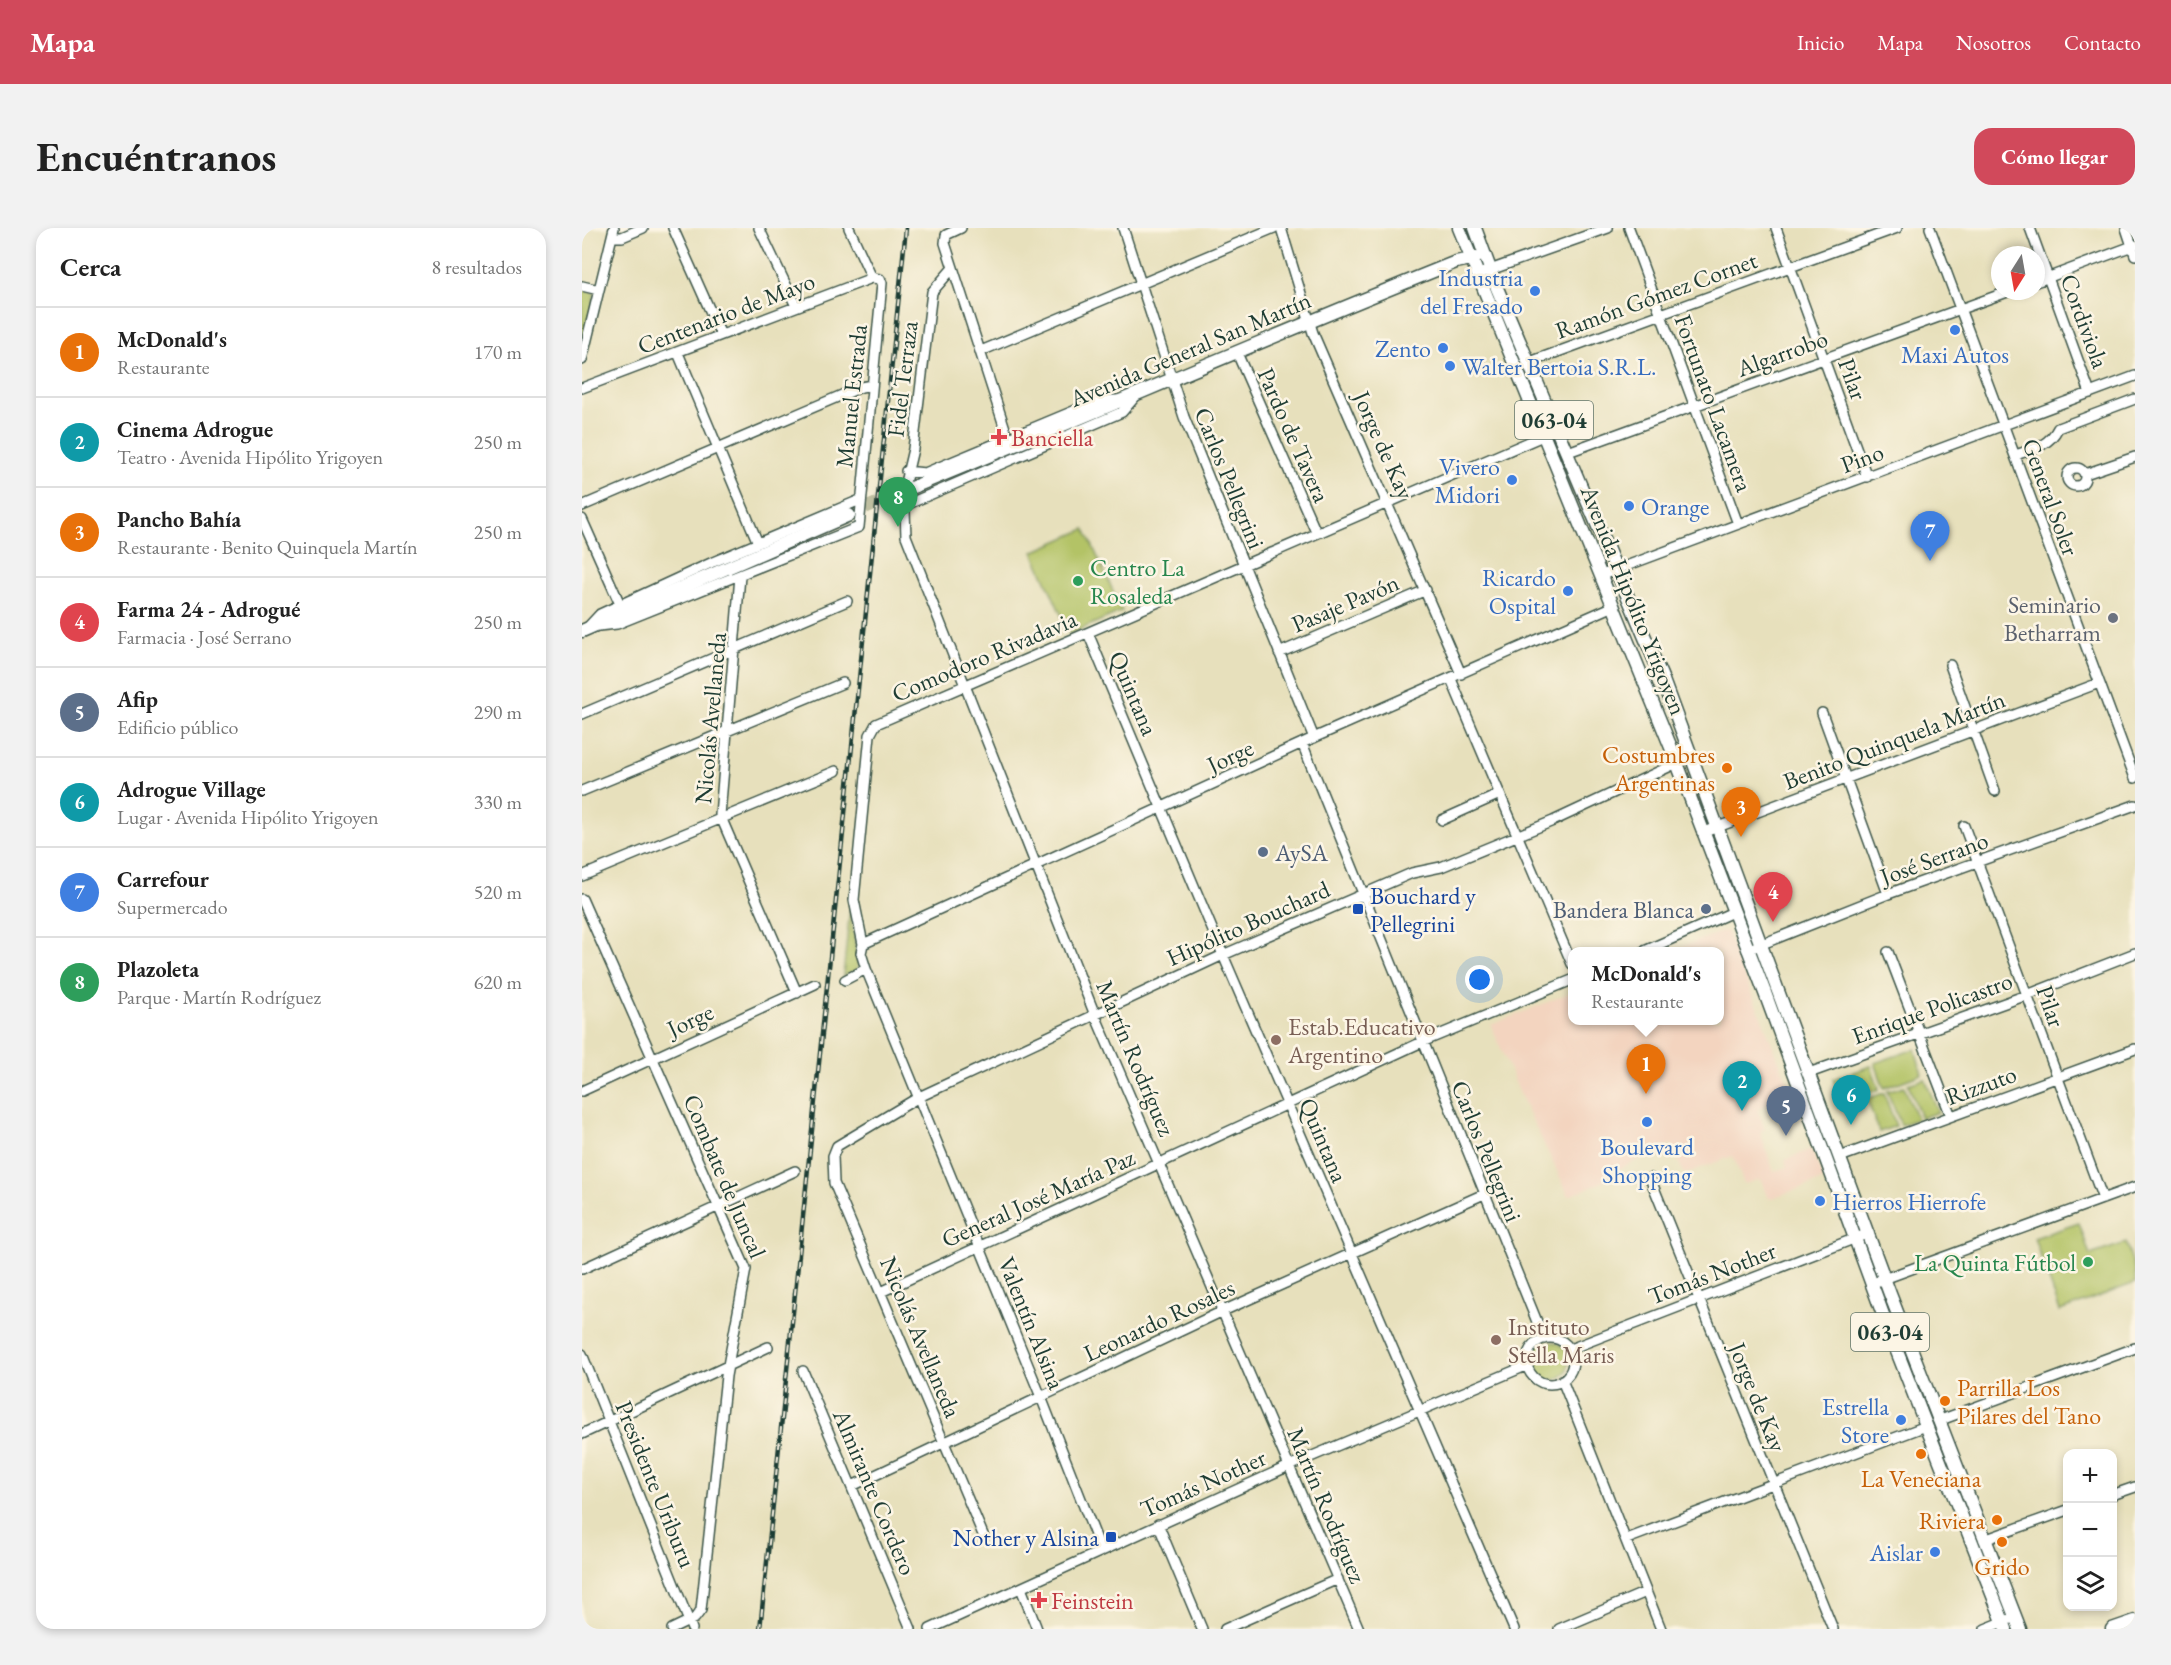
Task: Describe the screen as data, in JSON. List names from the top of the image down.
{
  "streets": {
    "main road": ["Avenida General San Martín", "063-04", "Avenida Hipólito Yrigoyen"],
    "street": [
      "Ramón Gómez Cornet",
      "Centenario de Mayo",
      "Cordiviola",
      "Algarrobo",
      "Fidel Terraza",
      "Pilar",
      "Manuel Estrada",
      "Fortunato Lacamera",
      "Pardo de Tavera",
      "Jorge de Kay",
      "Pino",
      "Carlos Pellegrini",
      "General Soler",
      "Pasaje Pavón",
      "Comodoro Rivadavia",
      "Quintana",
      "Nicolás Avellaneda",
      "Benito Quinquela Martín",
      "Jorge",
      "José Serrano",
      "Hipólito Bouchard",
      "Enrique Policastro",
      "Martín Rodríguez",
      "Rizzuto",
      "Combate de Juncal",
      "General José María Paz",
      "Tomás Nother",
      "Leonardo Rosales",
      "Valentín Alsina",
      "Presidente Uriburu",
      "Almirante Cordero"
    ]
  },
  "crossings": [
    ["Ramón Gómez Cornet", "Pilar"],
    ["Ramón Gómez Cornet", "Fortunato Lacamera"],
    ["Ramón Gómez Cornet", "Avenida Hipólito Yrigoyen"],
    ["Centenario de Mayo", "Manuel Estrada"],
    ["Cordiviola", "Pino"],
    ["Avenida General San Martín", "Fidel Terraza"],
    ["Avenida General San Martín", "Pardo de Tavera"],
    ["Avenida General San Martín", "Jorge de Kay"],
    ["Avenida General San Martín", "Carlos Pellegrini"],
    ["Avenida General San Martín", "Avenida Hipólito Yrigoyen"],
    ["Avenida General San Martín", "Martín Rodríguez"],
    ["Algarrobo", "Pilar"],
    ["Algarrobo", "Fortunato Lacamera"],
    ["Algarrobo", "General Soler"],
    ["Algarrobo", "Avenida Hipólito Yrigoyen"],
    ["Fidel Terraza", "Martín Rodríguez"],
    ["Pilar", "Pino"],
    ["Pilar", "José Serrano"],
    ["Pilar", "Enrique Policastro"],
    ["Pilar", "Rizzuto"],
    ["Fortunato Lacamera", "Pino"],
    ["Pardo de Tavera", "Comodoro Rivadavia"],
    ["Jorge de Kay", "Pasaje Pavón"],
    ["Jorge de Kay", "Comodoro Rivadavia"],
    ["Jorge de Kay", "Jorge"],
    ["Jorge de Kay", "Tomás Nother"],
    ["Pino", "General Soler"],
    ["Pino", "Avenida Hipólito Yrigoyen"],
    ["Carlos Pellegrini", "Pasaje Pavón"],
    ["Carlos Pellegrini", "Comodoro Rivadavia"],
    ["Carlos Pellegrini", "Jorge"],
    ["Carlos Pellegrini", "Hipólito Bouchard"],
    ["Carlos Pellegrini", "General José María Paz"],
    ["Carlos Pellegrini", "Tomás Nother"],
    ["Carlos Pellegrini", "Leonardo Rosales"],
    ["General Soler", "Benito Quinquela Martín"],
    ["Avenida Hipólito Yrigoyen", "Comodoro Rivadavia"],
    ["Avenida Hipólito Yrigoyen", "Benito Quinquela Martín"],
    ["Avenida Hipólito Yrigoyen", "Jorge"],
    ["Avenida Hipólito Yrigoyen", "José Serrano"],
    ["Avenida Hipólito Yrigoyen", "Hipólito Bouchard"],
    ["Avenida Hipólito Yrigoyen", "Enrique Policastro"],
    ["Avenida Hipólito Yrigoyen", "Rizzuto"],
    ["Avenida Hipólito Yrigoyen", "Tomás Nother"],
    ["Comodoro Rivadavia", "Quintana"],
    ["Comodoro Rivadavia", "Jorge"],
    ["Comodoro Rivadavia", "Martín Rodríguez"],
    ["Comodoro Rivadavia", "Valentín Alsina"],
    ["Quintana", "Jorge"],
    ["Quintana", "Hipólito Bouchard"],
    ["Quintana", "General José María Paz"],
    ["Quintana", "Tomás Nother"],
    ["Quintana", "Leonardo Rosales"],
    ["Nicolás Avellaneda", "Jorge"],
    ["Nicolás Avellaneda", "Hipólito Bouchard"],
    ["Nicolás Avellaneda", "General José María Paz"],
    ["Nicolás Avellaneda", "Leonardo Rosales"],
    ["Jorge", "Martín Rodríguez"],
    ["Jorge", "Combate de Juncal"],
    ["Jorge", "Valentín Alsina"],
    ["Hipólito Bouchard", "Martín Rodríguez"],
    ["Hipólito Bouchard", "Valentín Alsina"],
    ["Martín Rodríguez", "General José María Paz"],
    ["Martín Rodríguez", "Tomás Nother"],
    ["Martín Rodríguez", "Leonardo Rosales"],
    ["Combate de Juncal", "Presidente Uriburu"],
    ["General José María Paz", "Valentín Alsina"],
    ["Tomás Nother", "Valentín Alsina"],
    ["Leonardo Rosales", "Valentín Alsina"],
    ["Leonardo Rosales", "Almirante Cordero"]
  ],
  "places": {
    "other": [
      "Industria del Fresado",
      "Maxi Autos",
      "Zento",
      "Walter Bertoia S.R.L.",
      "Vivero Midori",
      "Orange",
      "Centro La Rosaleda",
      "Ricardo Ospital",
      "Seminario Betharram",
      "Costumbres Argentinas",
      "AySA",
      "Bandera Blanca",
      "Estab.Educativo Argentino",
      "Boulevard Shopping",
      "Hierros Hierrofe",
      "La Quinta Fútbol",
      "Instituto Stella Maris",
      "Parrilla Los Pilares del Tano",
      "Estrella Store",
      "La Veneciana",
      "Riviera",
      "Grido",
      "Aislar"
    ],
    "health": ["Banciella", "Feinstein"],
    "transit": ["Bouchard y Pellegrini", "Nother y Alsina"]
  },
  "north": "bottom",
  "page": {
    "header": "Mapa",
    "nav": [
      "Inicio",
      "Mapa",
      "Nosotros",
      "Contacto"
    ],
    "buttons": "Cómo llegar",
    "title": "Encuéntranos",
    "heading": ["Cerca", "8 resultados"],
    "list": [
      {
        "mark": "1",
        "name": "McDonald's",
        "note": "Restaurante",
        "value": "170 m"
      },
      {
        "mark": "2",
        "name": "Cinema Adrogue",
        "note": "Teatro · Avenida Hipólito Yrigoyen",
        "value": "250 m"
      },
      {
        "mark": "3",
        "name": "Pancho Bahía",
        "note": "Restaurante · Benito Quinquela Martín",
        "value": "250 m"
      },
      {
        "mark": "4",
        "name": "Farma 24 - Adrogué",
        "note": "Farmacia · José Serrano",
        "value": "250 m"
      },
      {
        "mark": "5",
        "name": "Afip",
        "note": "Edificio público",
        "value": "290 m"
      },
      {
        "mark": "6",
        "name": "Adrogue Village",
        "note": "Lugar · Avenida Hipólito Yrigoyen",
        "value": "330 m"
      },
      {
        "mark": "7",
        "name": "Carrefour",
        "note": "Supermercado",
        "value": "520 m"
      },
      {
        "mark": "8",
        "name": "Plazoleta",
        "note": "Parque · Martín Rodríguez",
        "value": "620 m"
      }
    ],
    "pins": [
      "8",
      "7",
      "3",
      "4",
      "1",
      "2",
      "6",
      "5"
    ],
    "popup": ["McDonald's", "Restaurante"],
    "map_buttons": ["+", "−"]
  }
}
